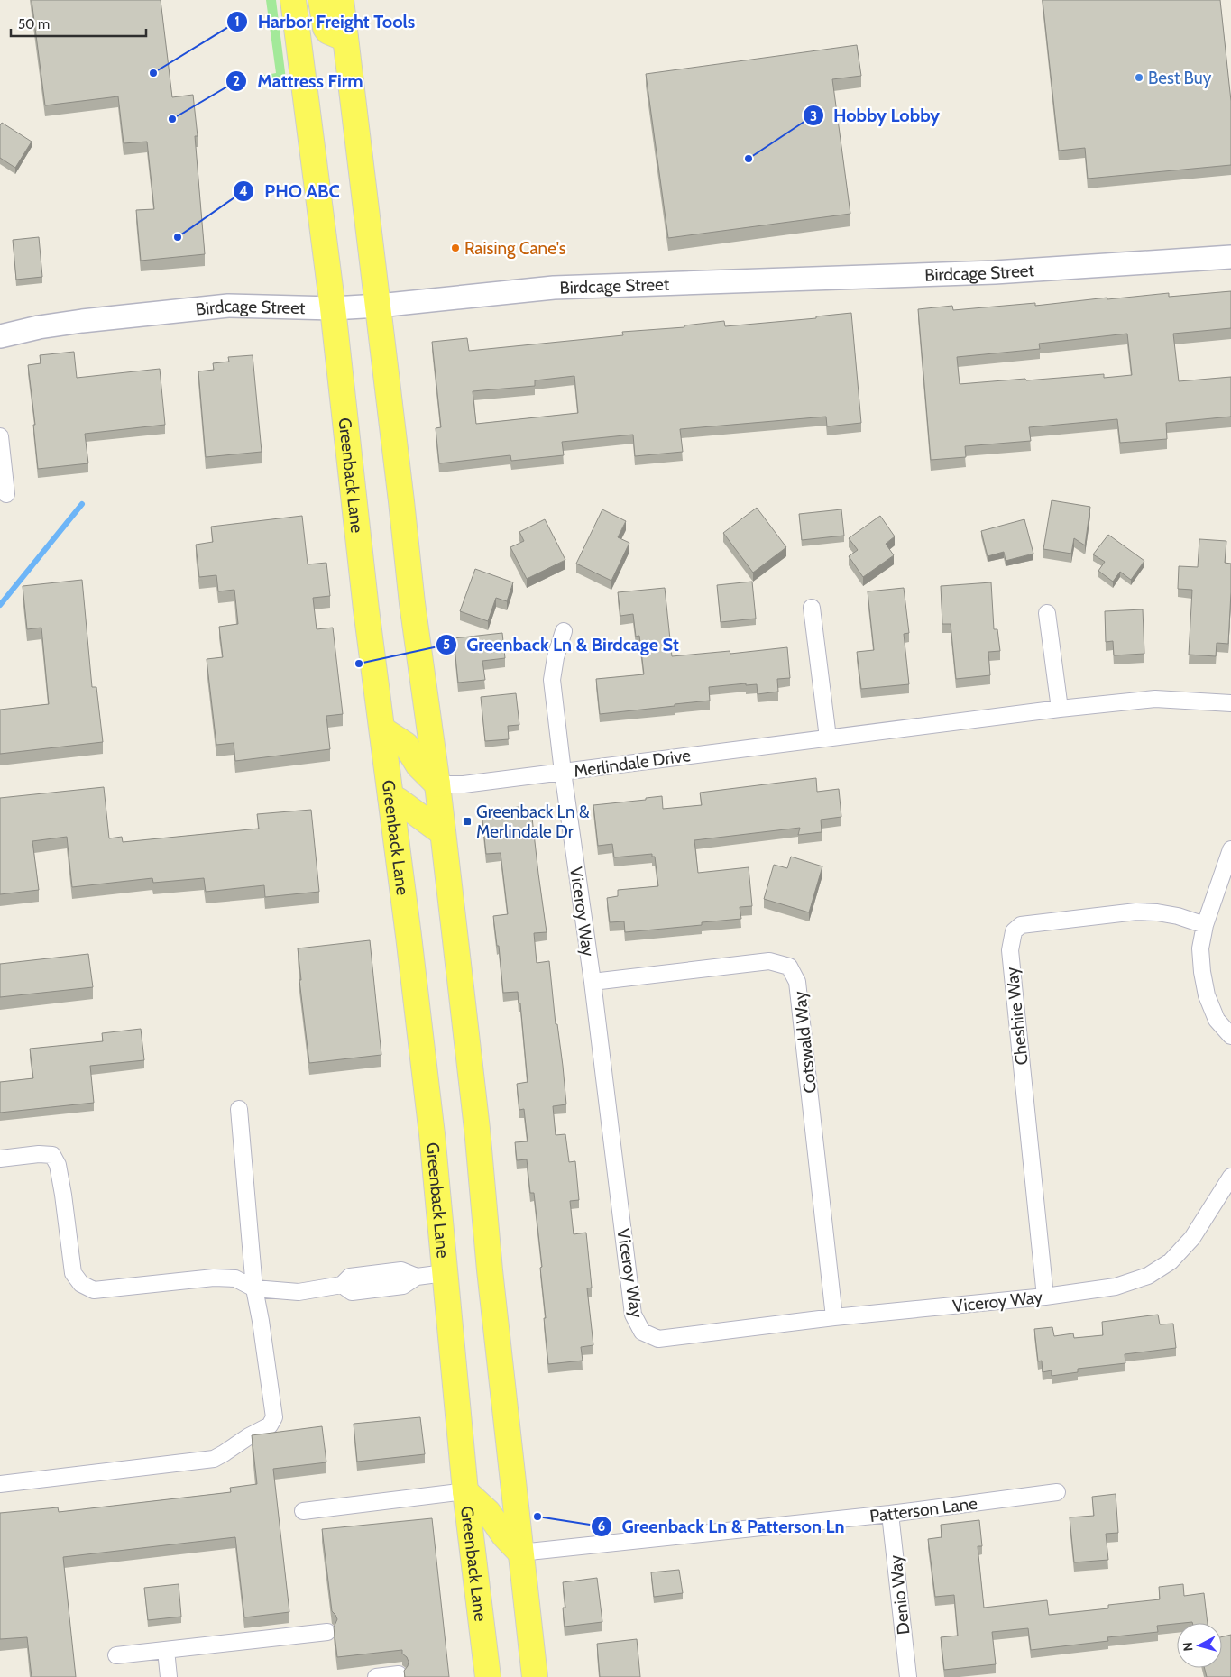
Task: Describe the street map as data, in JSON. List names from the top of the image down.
{
  "streets": {
    "main road": ["Greenback Lane"],
    "street": [
      "Birdcage Street",
      "Merlindale Drive",
      "Viceroy Way",
      "Cheshire Way",
      "Cotswald Way",
      "Patterson Lane",
      "Denio Way"
    ]
  },
  "crossings": [
    ["Birdcage Street", "Greenback Lane"],
    ["Merlindale Drive", "Viceroy Way"],
    ["Viceroy Way", "Cheshire Way"],
    ["Viceroy Way", "Cotswald Way"],
    ["Patterson Lane", "Denio Way"]
  ],
  "places": {
    "other": [
      "Harbor Freight Tools",
      "Best Buy",
      "Mattress Firm",
      "Hobby Lobby",
      "PHO ABC",
      "Raising Cane's",
      "Greenback Ln & Birdcage St",
      "Greenback Ln & Patterson Ln"
    ],
    "transit": ["Greenback Ln & Merlindale Dr"]
  },
  "scale_bar": "50 m",
  "north": "left"
}
